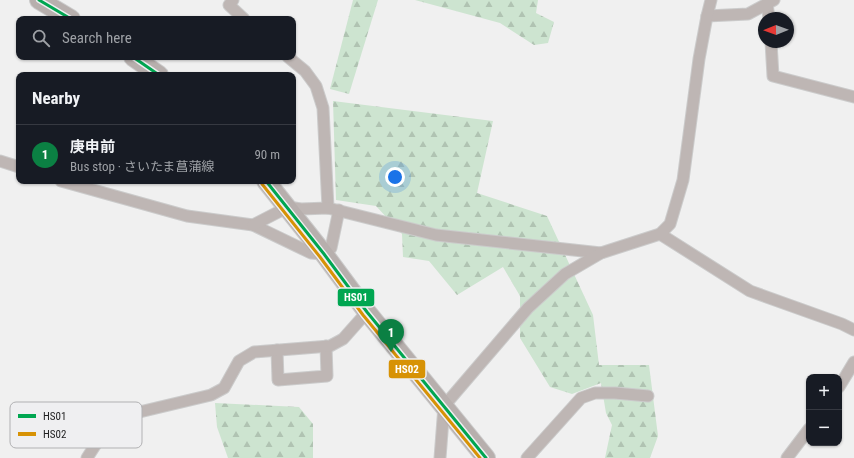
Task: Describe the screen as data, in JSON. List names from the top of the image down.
{
  "lines": ["transit line HS01", "transit line HS02"],
  "legend": ["HS01", "HS02"],
  "north": "left",
  "page": {
    "search": "Search here",
    "heading": "Nearby",
    "list": [
      {
        "mark": "1",
        "name": "庚申前",
        "note": "Bus stop · さいたま菖蒲線",
        "value": "90 m"
      }
    ],
    "pins": "1",
    "map_buttons": ["+", "−"]
  }
}
